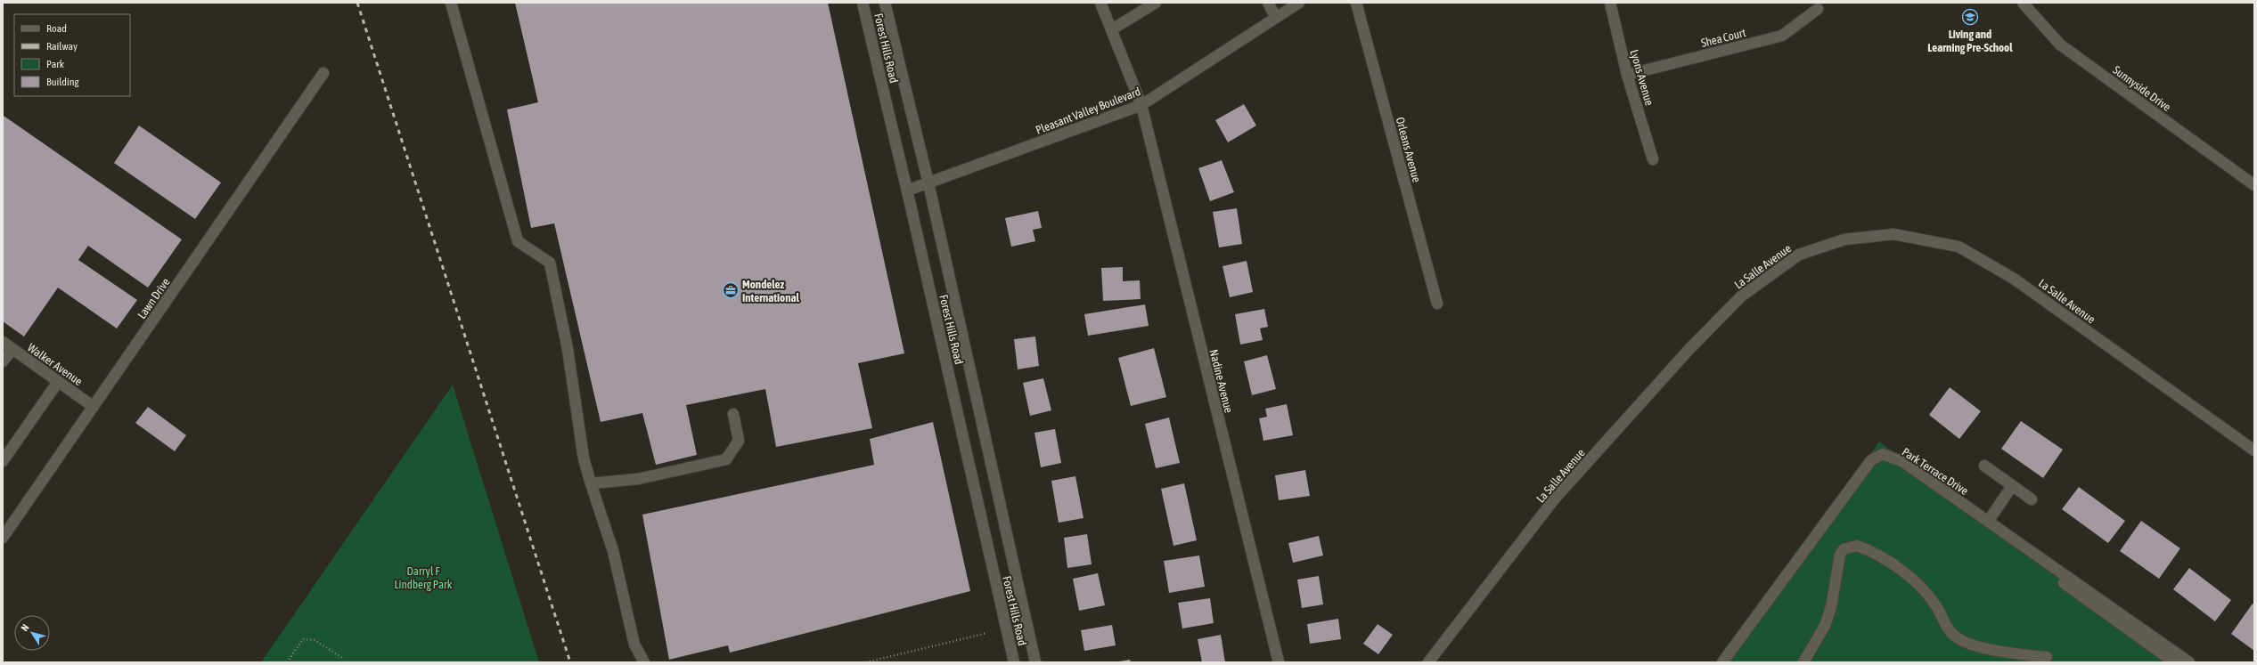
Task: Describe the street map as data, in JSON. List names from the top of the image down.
{
  "streets": {
    "street": [
      "Shea Court",
      "Forest Hills Road",
      "Lyons Avenue",
      "Sunnyside Drive",
      "Pleasant Valley Boulevard",
      "Orleans Avenue",
      "La Salle Avenue",
      "Lawn Drive",
      "Walker Avenue",
      "Nadine Avenue",
      "Park Terrace Drive"
    ]
  },
  "crossings": [
    ["Shea Court", "Lyons Avenue"],
    ["Forest Hills Road", "Pleasant Valley Boulevard"],
    ["Pleasant Valley Boulevard", "Nadine Avenue"],
    ["Lawn Drive", "Walker Avenue"]
  ],
  "parks": ["Darryl F Lindberg Park"],
  "places": {
    "school or university": ["Living and Learning Pre-School"],
    "office": ["Mondelez International"]
  },
  "legend": [
    "Road",
    "Railway",
    "Park",
    "Building"
  ],
  "north": "top left"
}
